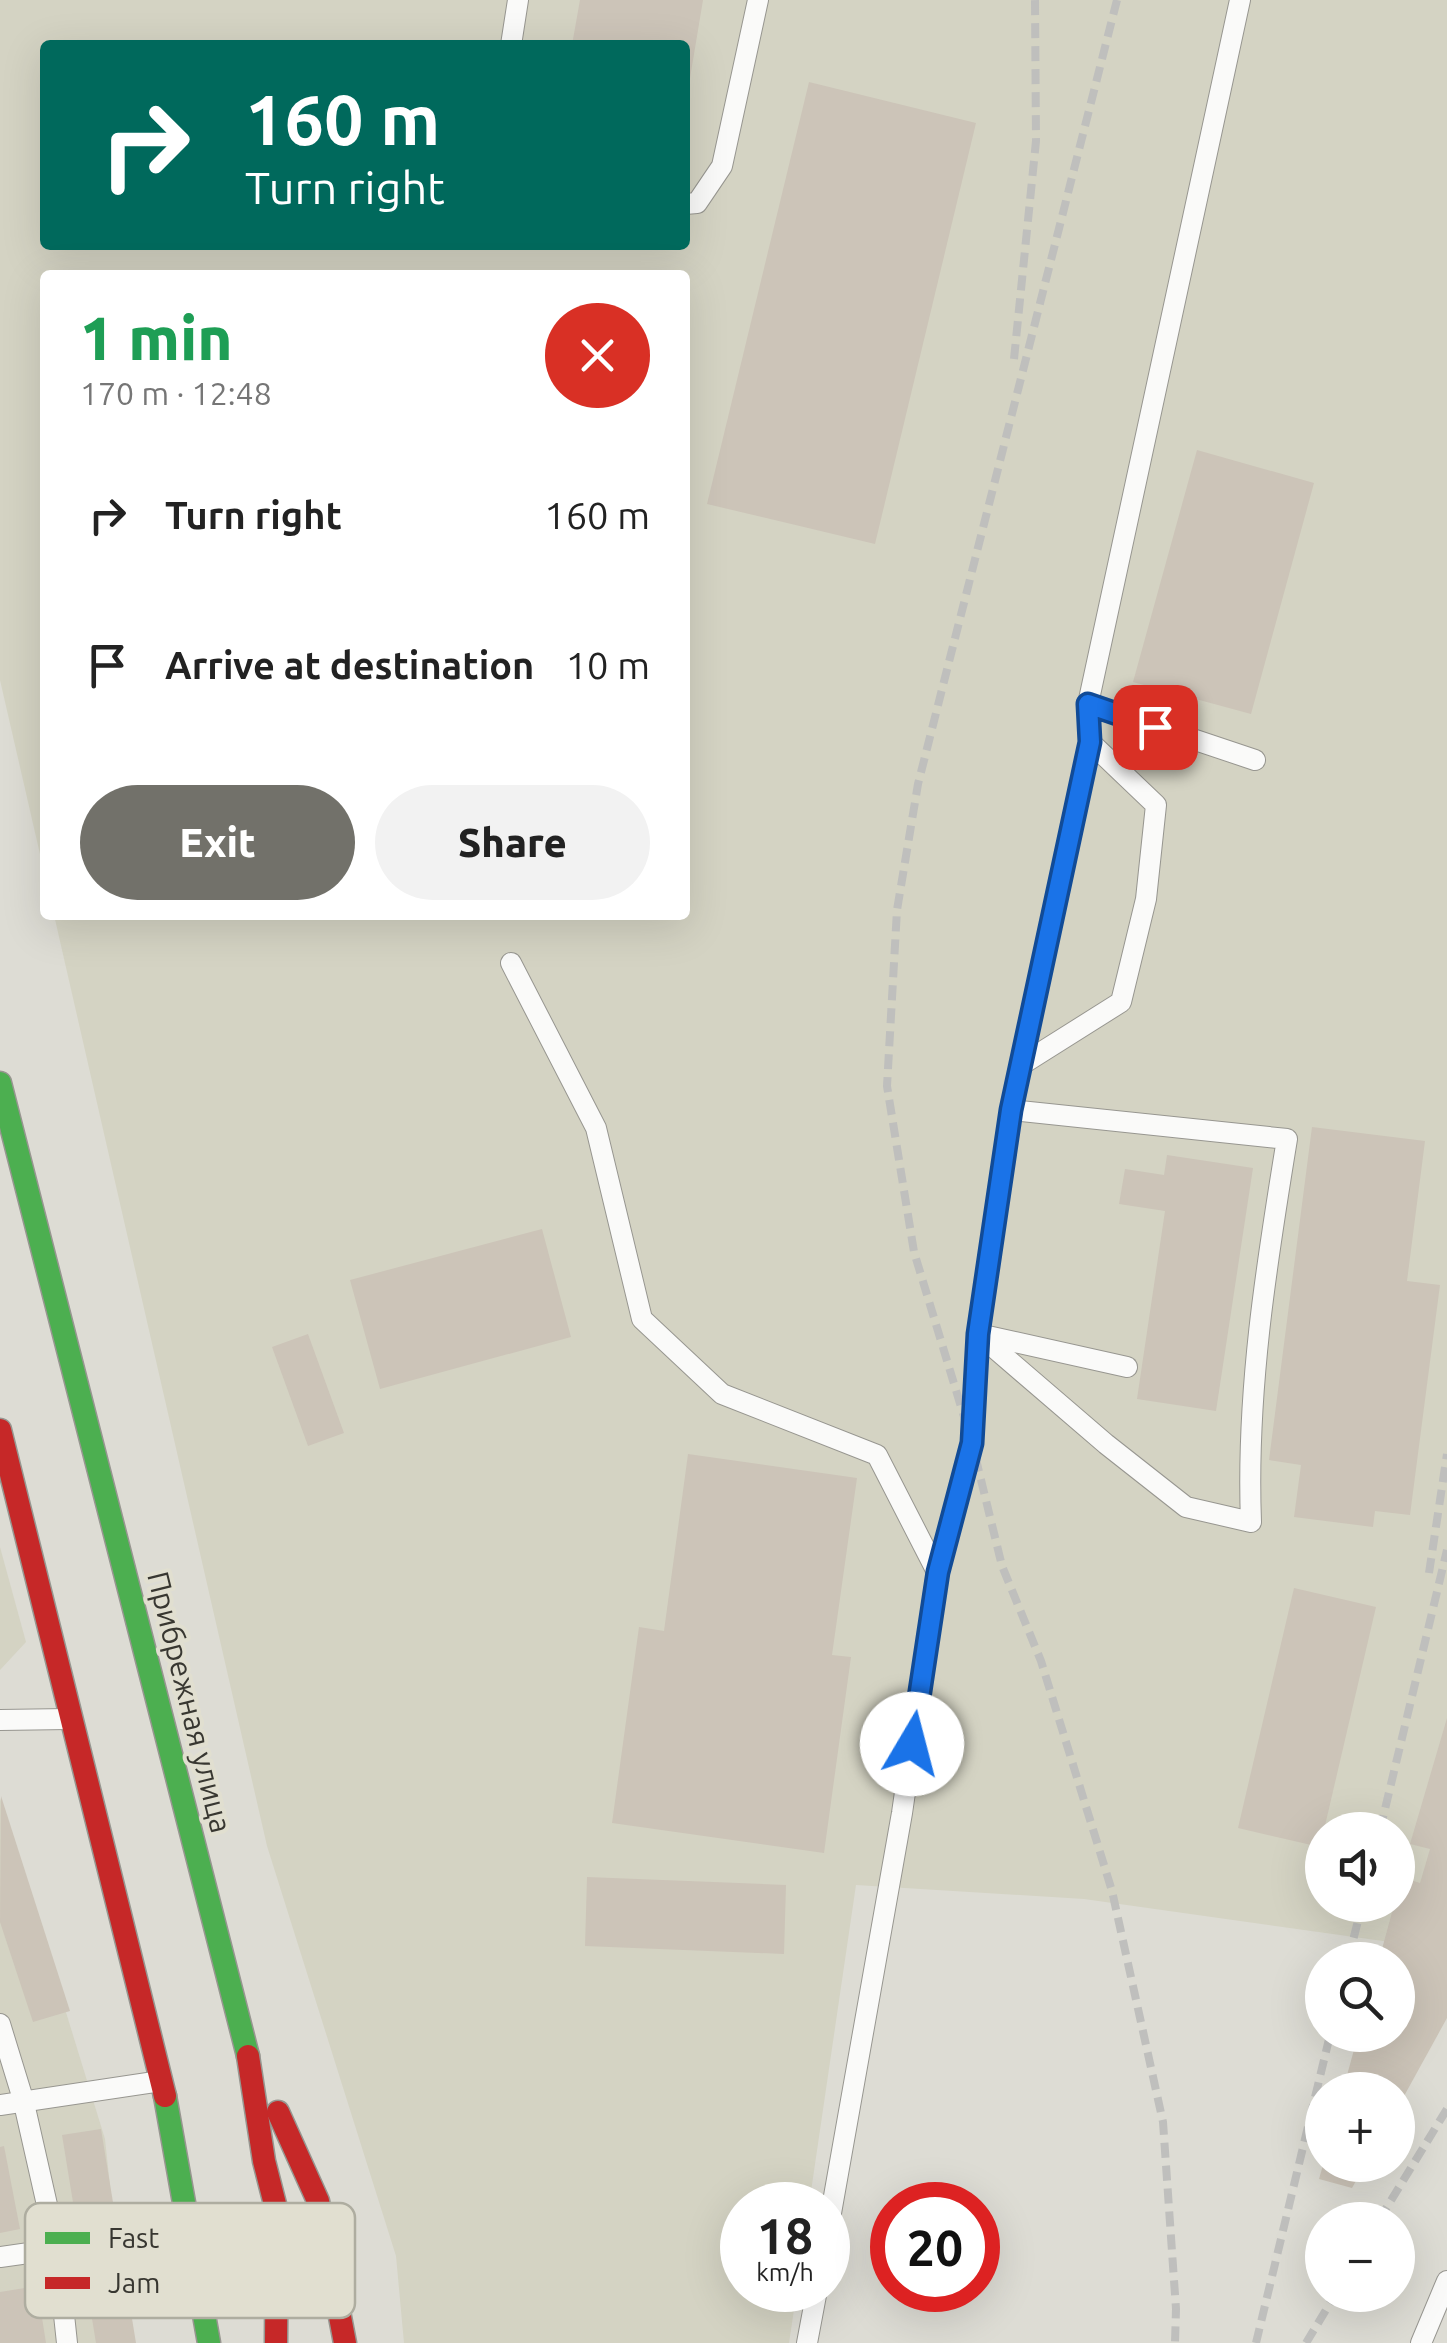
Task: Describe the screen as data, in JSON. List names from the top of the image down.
{
  "streets": {
    "main road": ["Прибрежная улица"]
  },
  "legend": ["Fast", "Jam"],
  "page": {
    "turn": ["160 m", "Turn right"],
    "heading": ["1 min", "170 m · 12:48"],
    "list": [
      {
        "name": "Turn right",
        "value": "160 m"
      },
      {
        "name": "Arrive at destination",
        "value": "10 m"
      }
    ],
    "buttons": ["Exit", "Share"],
    "map_buttons": ["+", "−"],
    "speed": "18 km/h",
    "limit": "20"
  }
}
